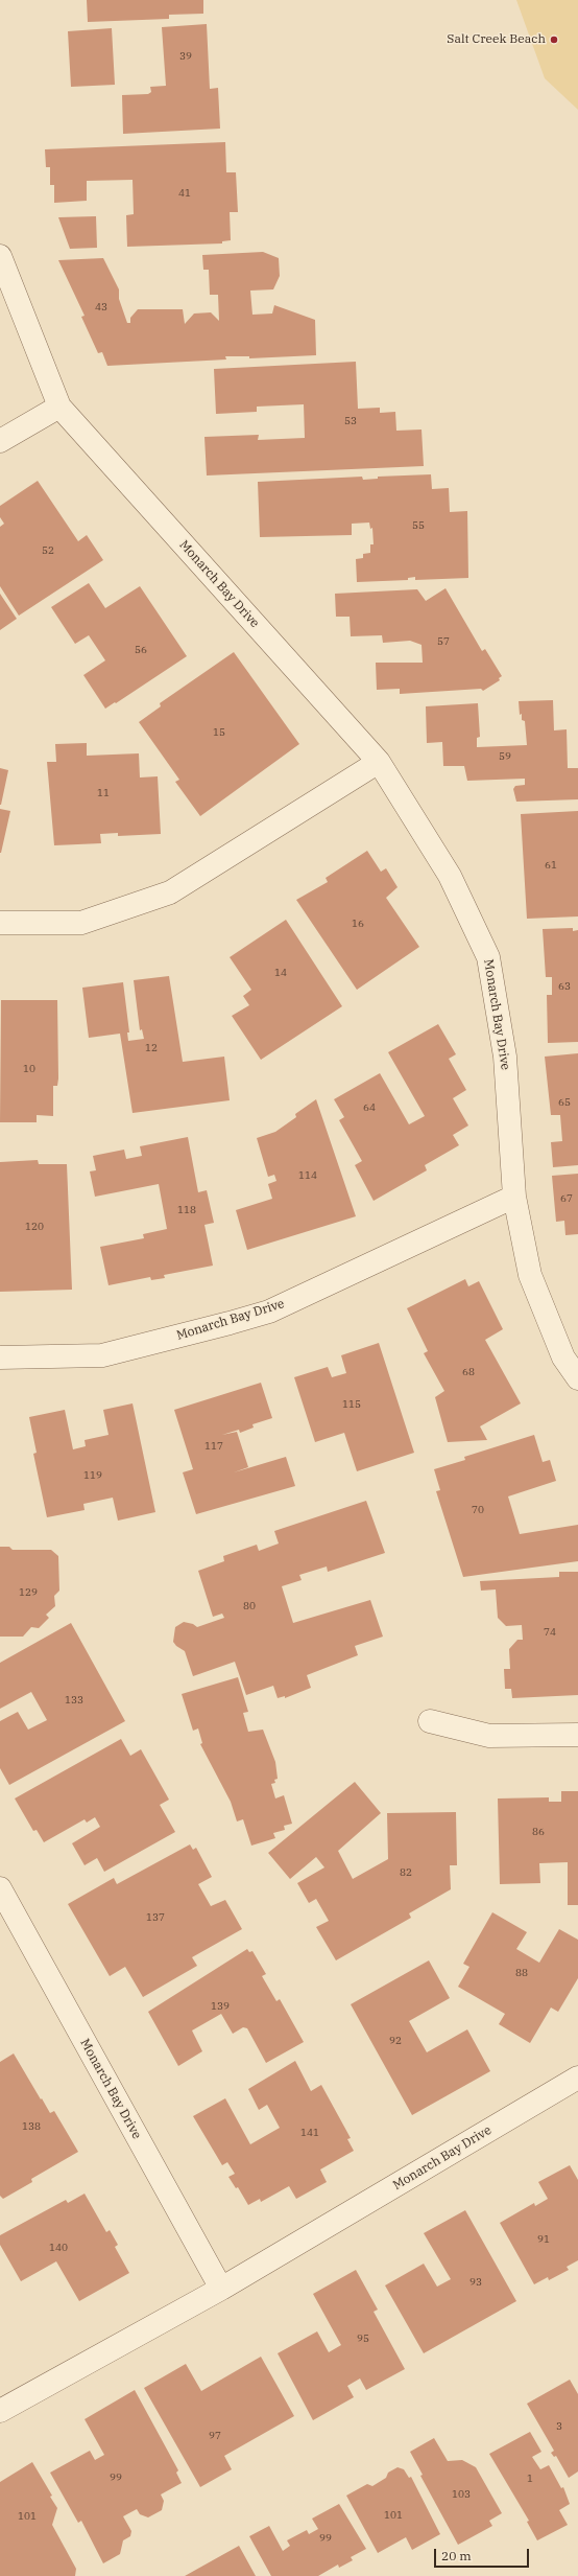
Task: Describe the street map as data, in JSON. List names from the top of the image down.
{
  "streets": {
    "street": ["Monarch Bay Drive"]
  },
  "places": ["Salt Creek Beach"],
  "house_numbers": [
    "39",
    "41",
    "43",
    "53",
    "55",
    "52",
    "57",
    "56",
    "15",
    "59",
    "11",
    "61",
    "16",
    "14",
    "63",
    "12",
    "10",
    "65",
    "64",
    "114",
    "67",
    "118",
    "120",
    "68",
    "115",
    "117",
    "119",
    "70",
    "129",
    "80",
    "74",
    "133",
    "86",
    "82",
    "137",
    "88",
    "139",
    "92",
    "138",
    "141",
    "91",
    "140",
    "93",
    "95",
    "3",
    "97",
    "99",
    "1",
    "103",
    "101",
    "101",
    "99"
  ],
  "scale_bar": "20 m"
}
